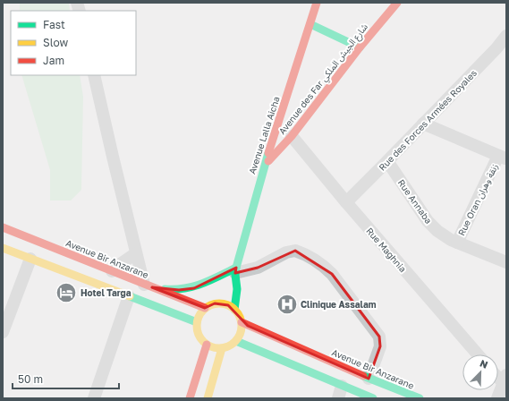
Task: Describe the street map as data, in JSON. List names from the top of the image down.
{
  "streets": {
    "street": [
      "Avenue des Far شارع الجيش الملكي",
      "Rue des Forces Armées Royales",
      "Avenue Lalla Aicha",
      "Rue Oran زنقة وهران",
      "Rue Annaba",
      "Rue Maghnia",
      "Avenue Bir Anzarane"
    ]
  },
  "crossings": [
    ["Avenue des Far شارع الجيش الملكي", "Avenue Lalla Aicha"],
    ["Avenue des Far شارع الجيش الملكي", "Rue Maghnia"],
    ["Rue des Forces Armées Royales", "Rue Annaba"],
    ["Rue des Forces Armées Royales", "Rue Maghnia"],
    ["Rue Oran زنقة وهران", "Rue Annaba"]
  ],
  "places": {
    "hotel": ["Hotel Targa"],
    "hospital": ["Clinique Assalam"]
  },
  "legend": ["Fast", "Slow", "Jam"],
  "scale_bar": "50 m",
  "north": "top right"
}
